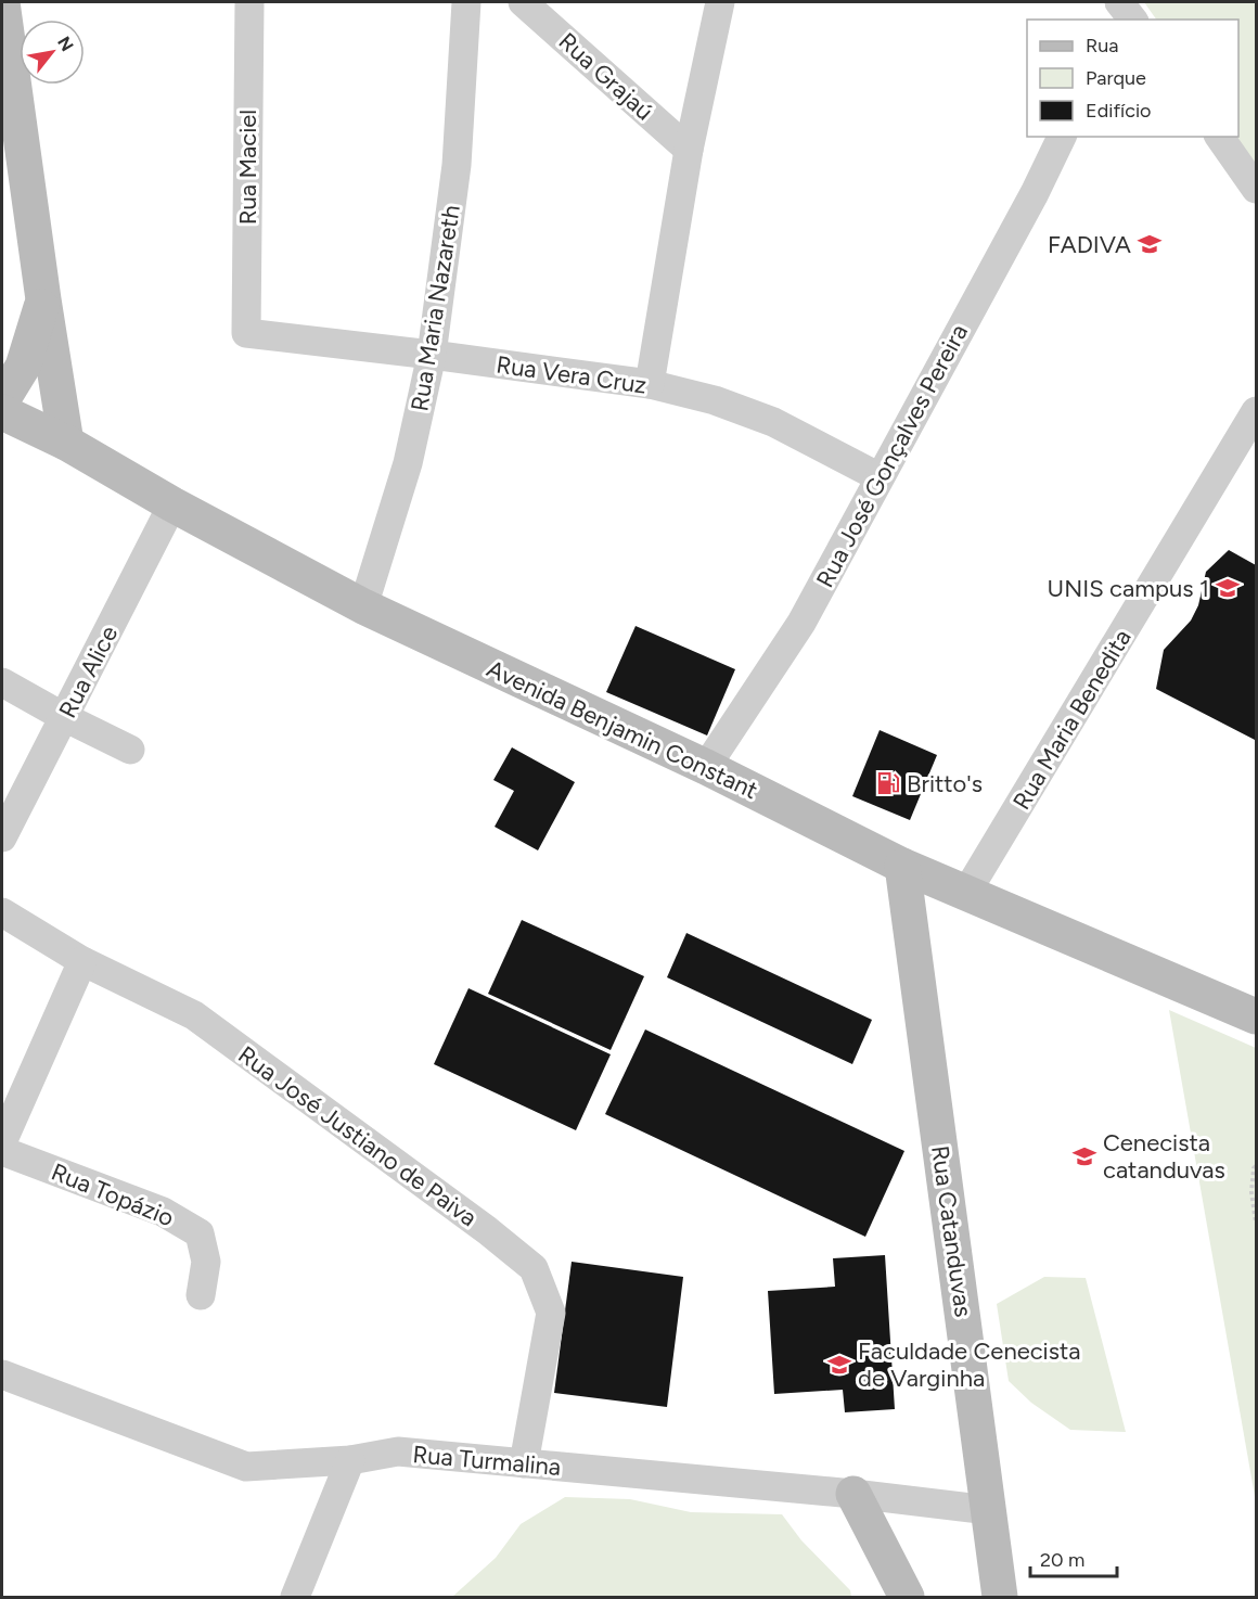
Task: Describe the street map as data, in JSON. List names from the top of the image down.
{
  "streets": {
    "main road": ["Avenida Benjamin Constant", "Rua Catanduvas"],
    "street": [
      "Rua Grajaú",
      "Rua Maciel",
      "Rua Maria Nazareth",
      "Rua Vera Cruz",
      "Rua José Gonçalves Pereira",
      "Rua Alice",
      "Rua Maria Benedita",
      "Rua José Justiano de Paiva",
      "Rua Topázio",
      "Rua Turmalina"
    ]
  },
  "crossings": [
    ["Rua Maciel", "Rua Vera Cruz"],
    ["Rua Maria Nazareth", "Rua Vera Cruz"],
    ["Rua Maria Nazareth", "Avenida Benjamin Constant"],
    ["Rua Vera Cruz", "Rua José Gonçalves Pereira"],
    ["Rua José Gonçalves Pereira", "Avenida Benjamin Constant"],
    ["Rua Alice", "Avenida Benjamin Constant"],
    ["Rua Maria Benedita", "Avenida Benjamin Constant"],
    ["Avenida Benjamin Constant", "Rua Catanduvas"],
    ["Rua José Justiano de Paiva", "Rua Turmalina"],
    ["Rua Catanduvas", "Rua Turmalina"]
  ],
  "places": {
    "school or university": [
      "FADIVA",
      "UNIS campus 1",
      "Cenecista catanduvas",
      "Faculdade Cenecista de Varginha"
    ],
    "fuel station": ["Britto's"]
  },
  "legend": ["Rua", "Parque", "Edifício"],
  "scale_bar": "20 m",
  "north": "top right"
}
